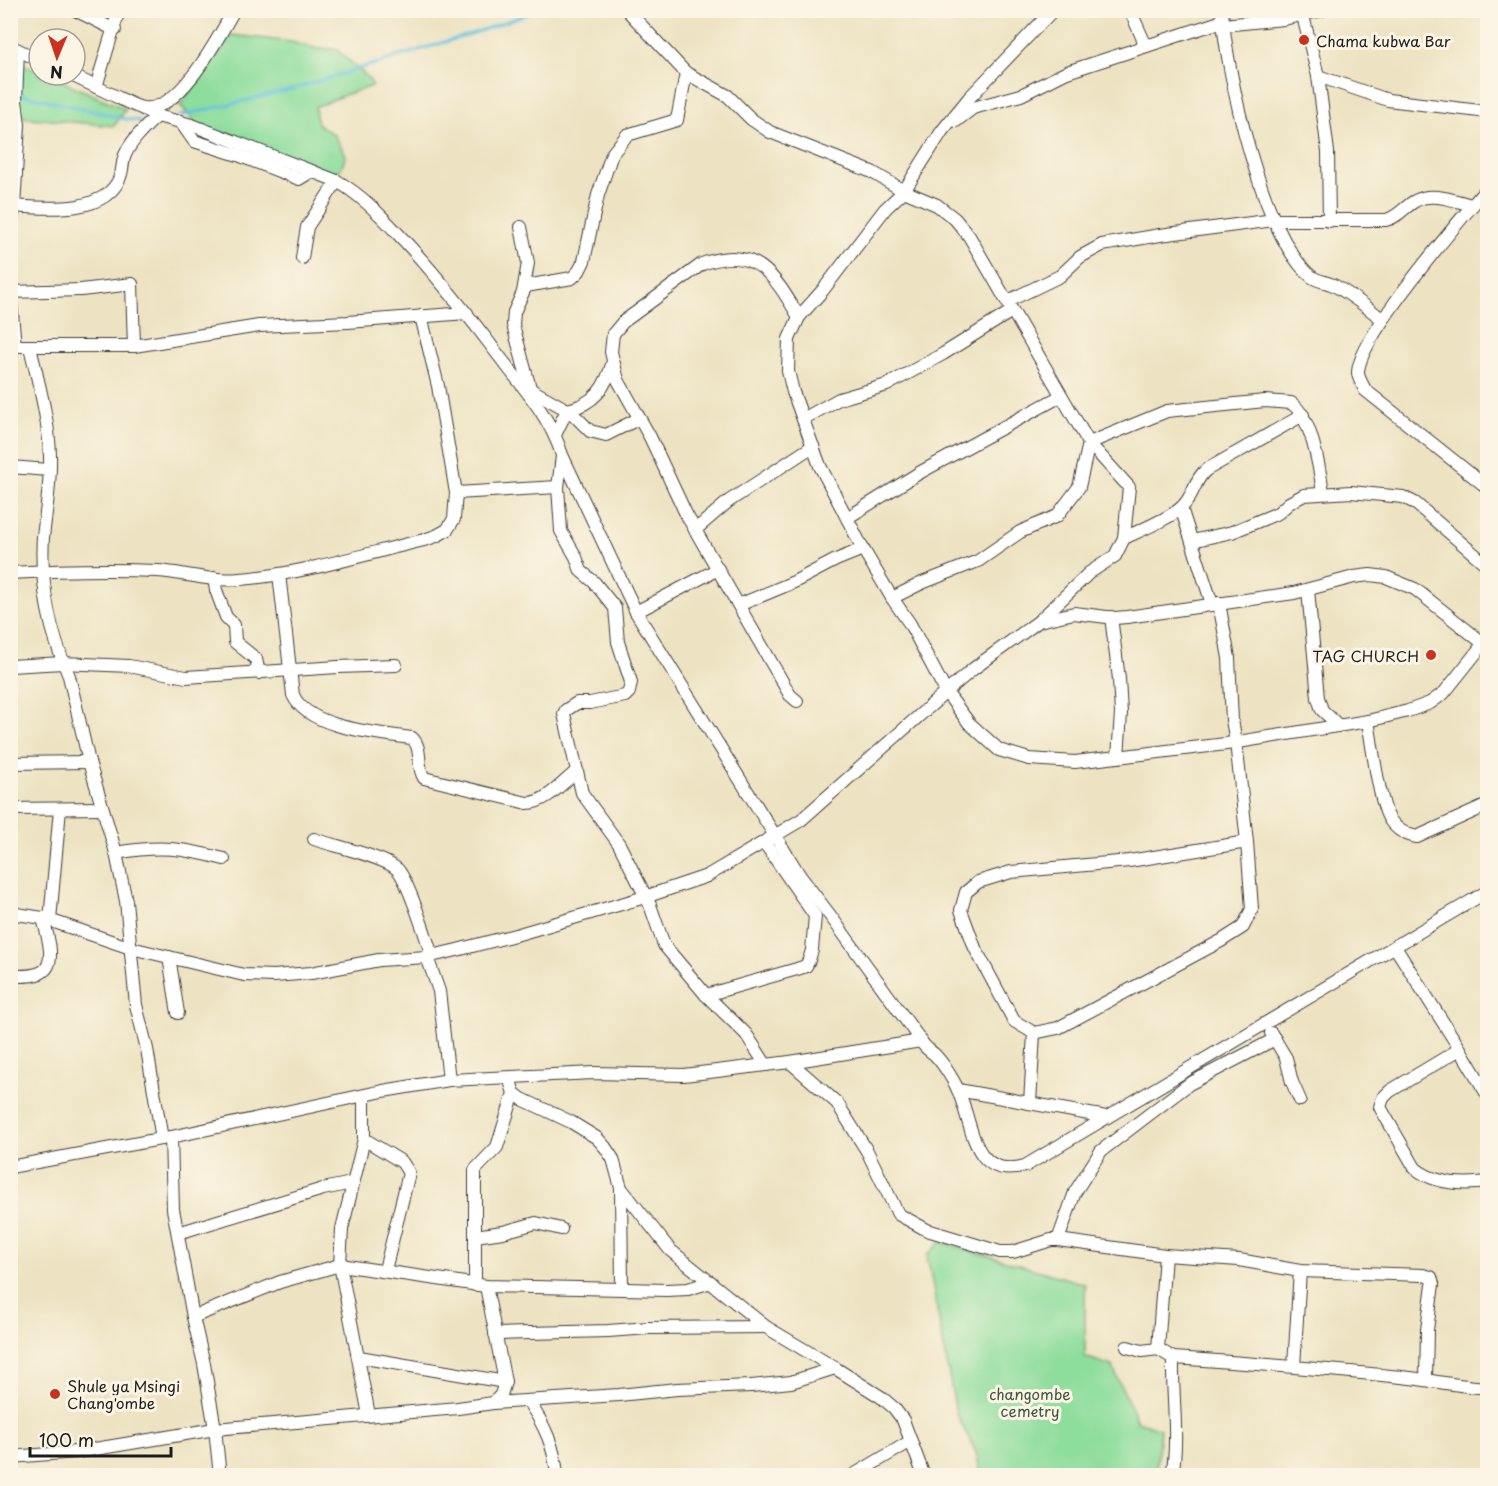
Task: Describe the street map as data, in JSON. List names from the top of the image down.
{
  "parks": ["changombe cemetry"],
  "places": ["Chama kubwa Bar", "TAG CHURCH", "Shule ya Msingi Chang'ombe"],
  "scale_bar": "100 m",
  "north": "bottom"
}
